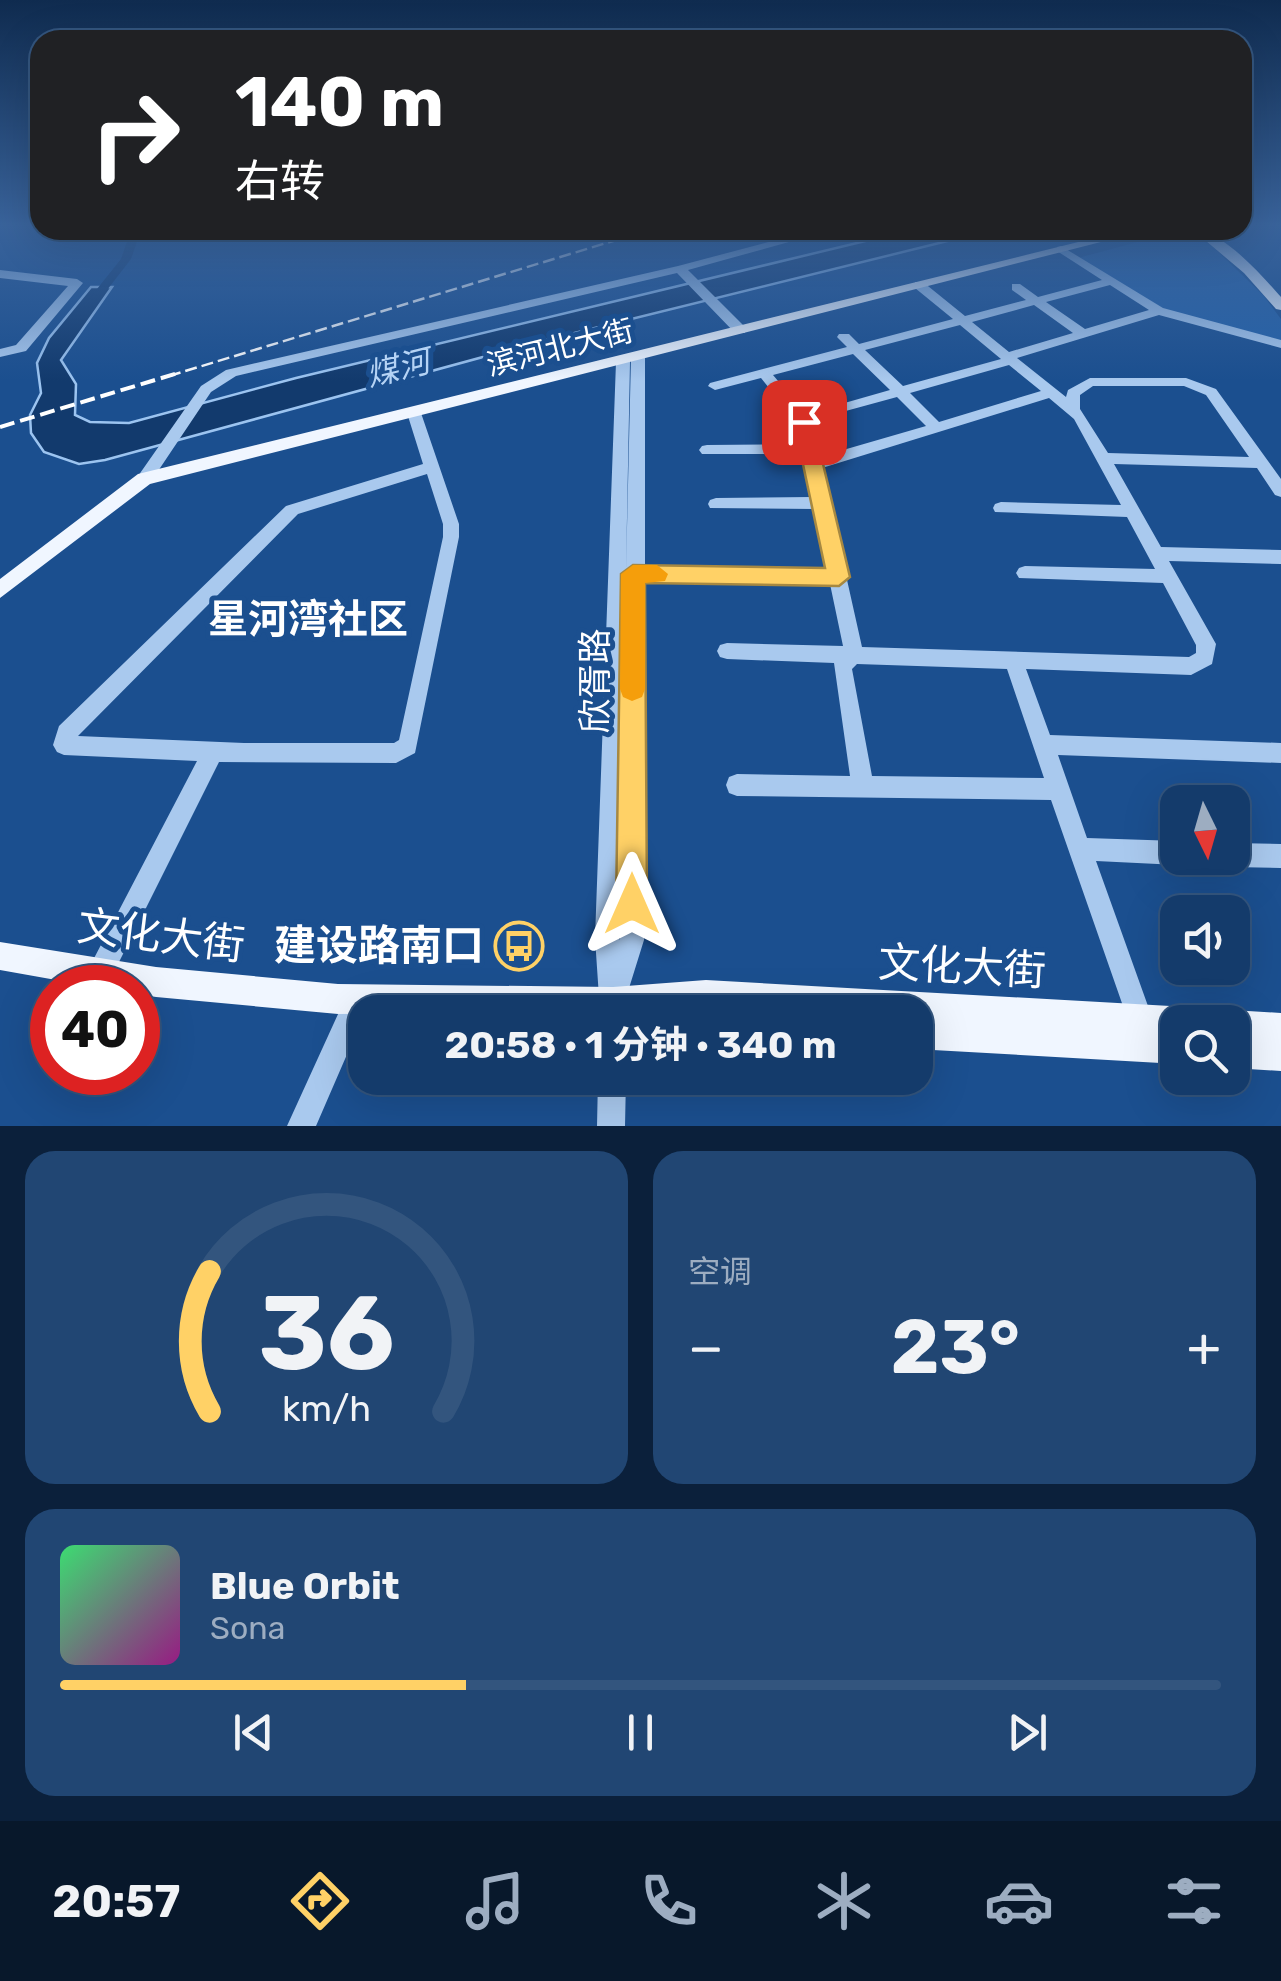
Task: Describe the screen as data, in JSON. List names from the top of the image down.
{
  "streets": {
    "main road": ["滨河北大街", "文化大街"],
    "street": ["欣胥路"]
  },
  "crossings": [
    ["滨河北大街", "欣胥路"]
  ],
  "districts": ["星河湾社区"],
  "water": ["煤河"],
  "places": {
    "bus stop": ["建设路南口"]
  },
  "north": "bottom",
  "page": {
    "turn": ["140 m", "右转"],
    "limit": "40",
    "trip": "20:58 · 1 分钟 · 340 m",
    "tile": "空调",
    "heat": ["−", "23°", "+"],
    "song": ["Blue Orbit", "Sona"],
    "tabs": "20:57",
    "gauge": ["36", "km/h"]
  }
}
